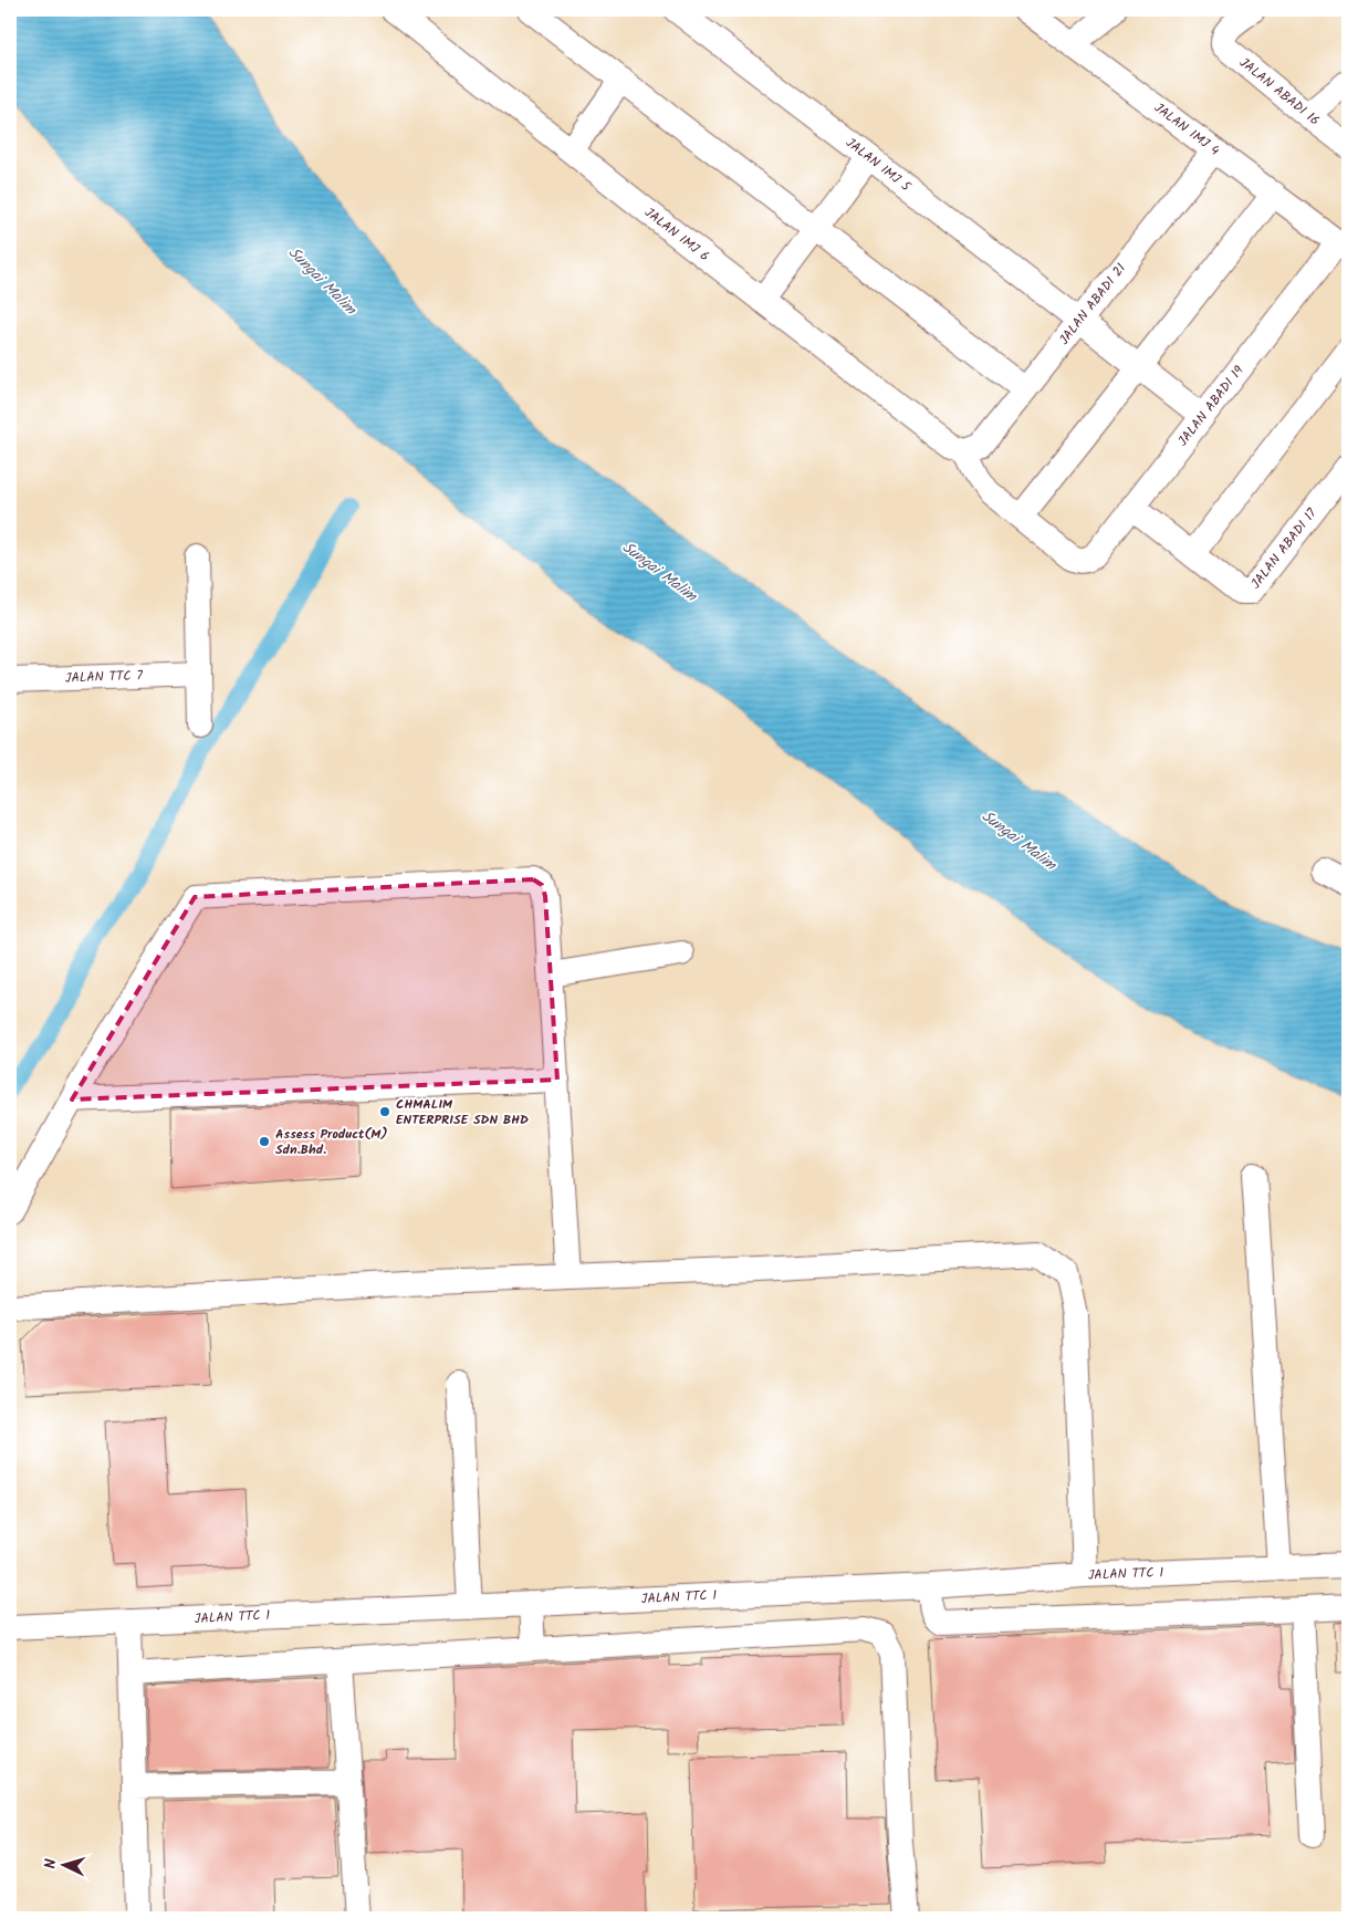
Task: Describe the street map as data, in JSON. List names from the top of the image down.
{
  "streets": {
    "street": [
      "JALAN ABADI 16",
      "JALAN IMJ 4",
      "JALAN IMJ 5",
      "JALAN IMJ 6",
      "JALAN ABADI 21",
      "JALAN ABADI 19",
      "JALAN ABADI 17",
      "JALAN TTC 7",
      "JALAN TTC 1"
    ]
  },
  "crossings": [
    ["JALAN IMJ 4", "JALAN ABADI 21"],
    ["JALAN IMJ 4", "JALAN ABADI 19"],
    ["JALAN IMJ 5", "JALAN ABADI 21"],
    ["JALAN IMJ 5", "JALAN ABADI 19"],
    ["JALAN IMJ 6", "JALAN ABADI 21"],
    ["JALAN ABADI 19", "JALAN ABADI 17"]
  ],
  "water": ["Sungai Malim"],
  "places": ["CHMALIM ENTERPRISE SDN BHD", "Assess Product(M) Sdn.Bhd."],
  "north": "left"
}
